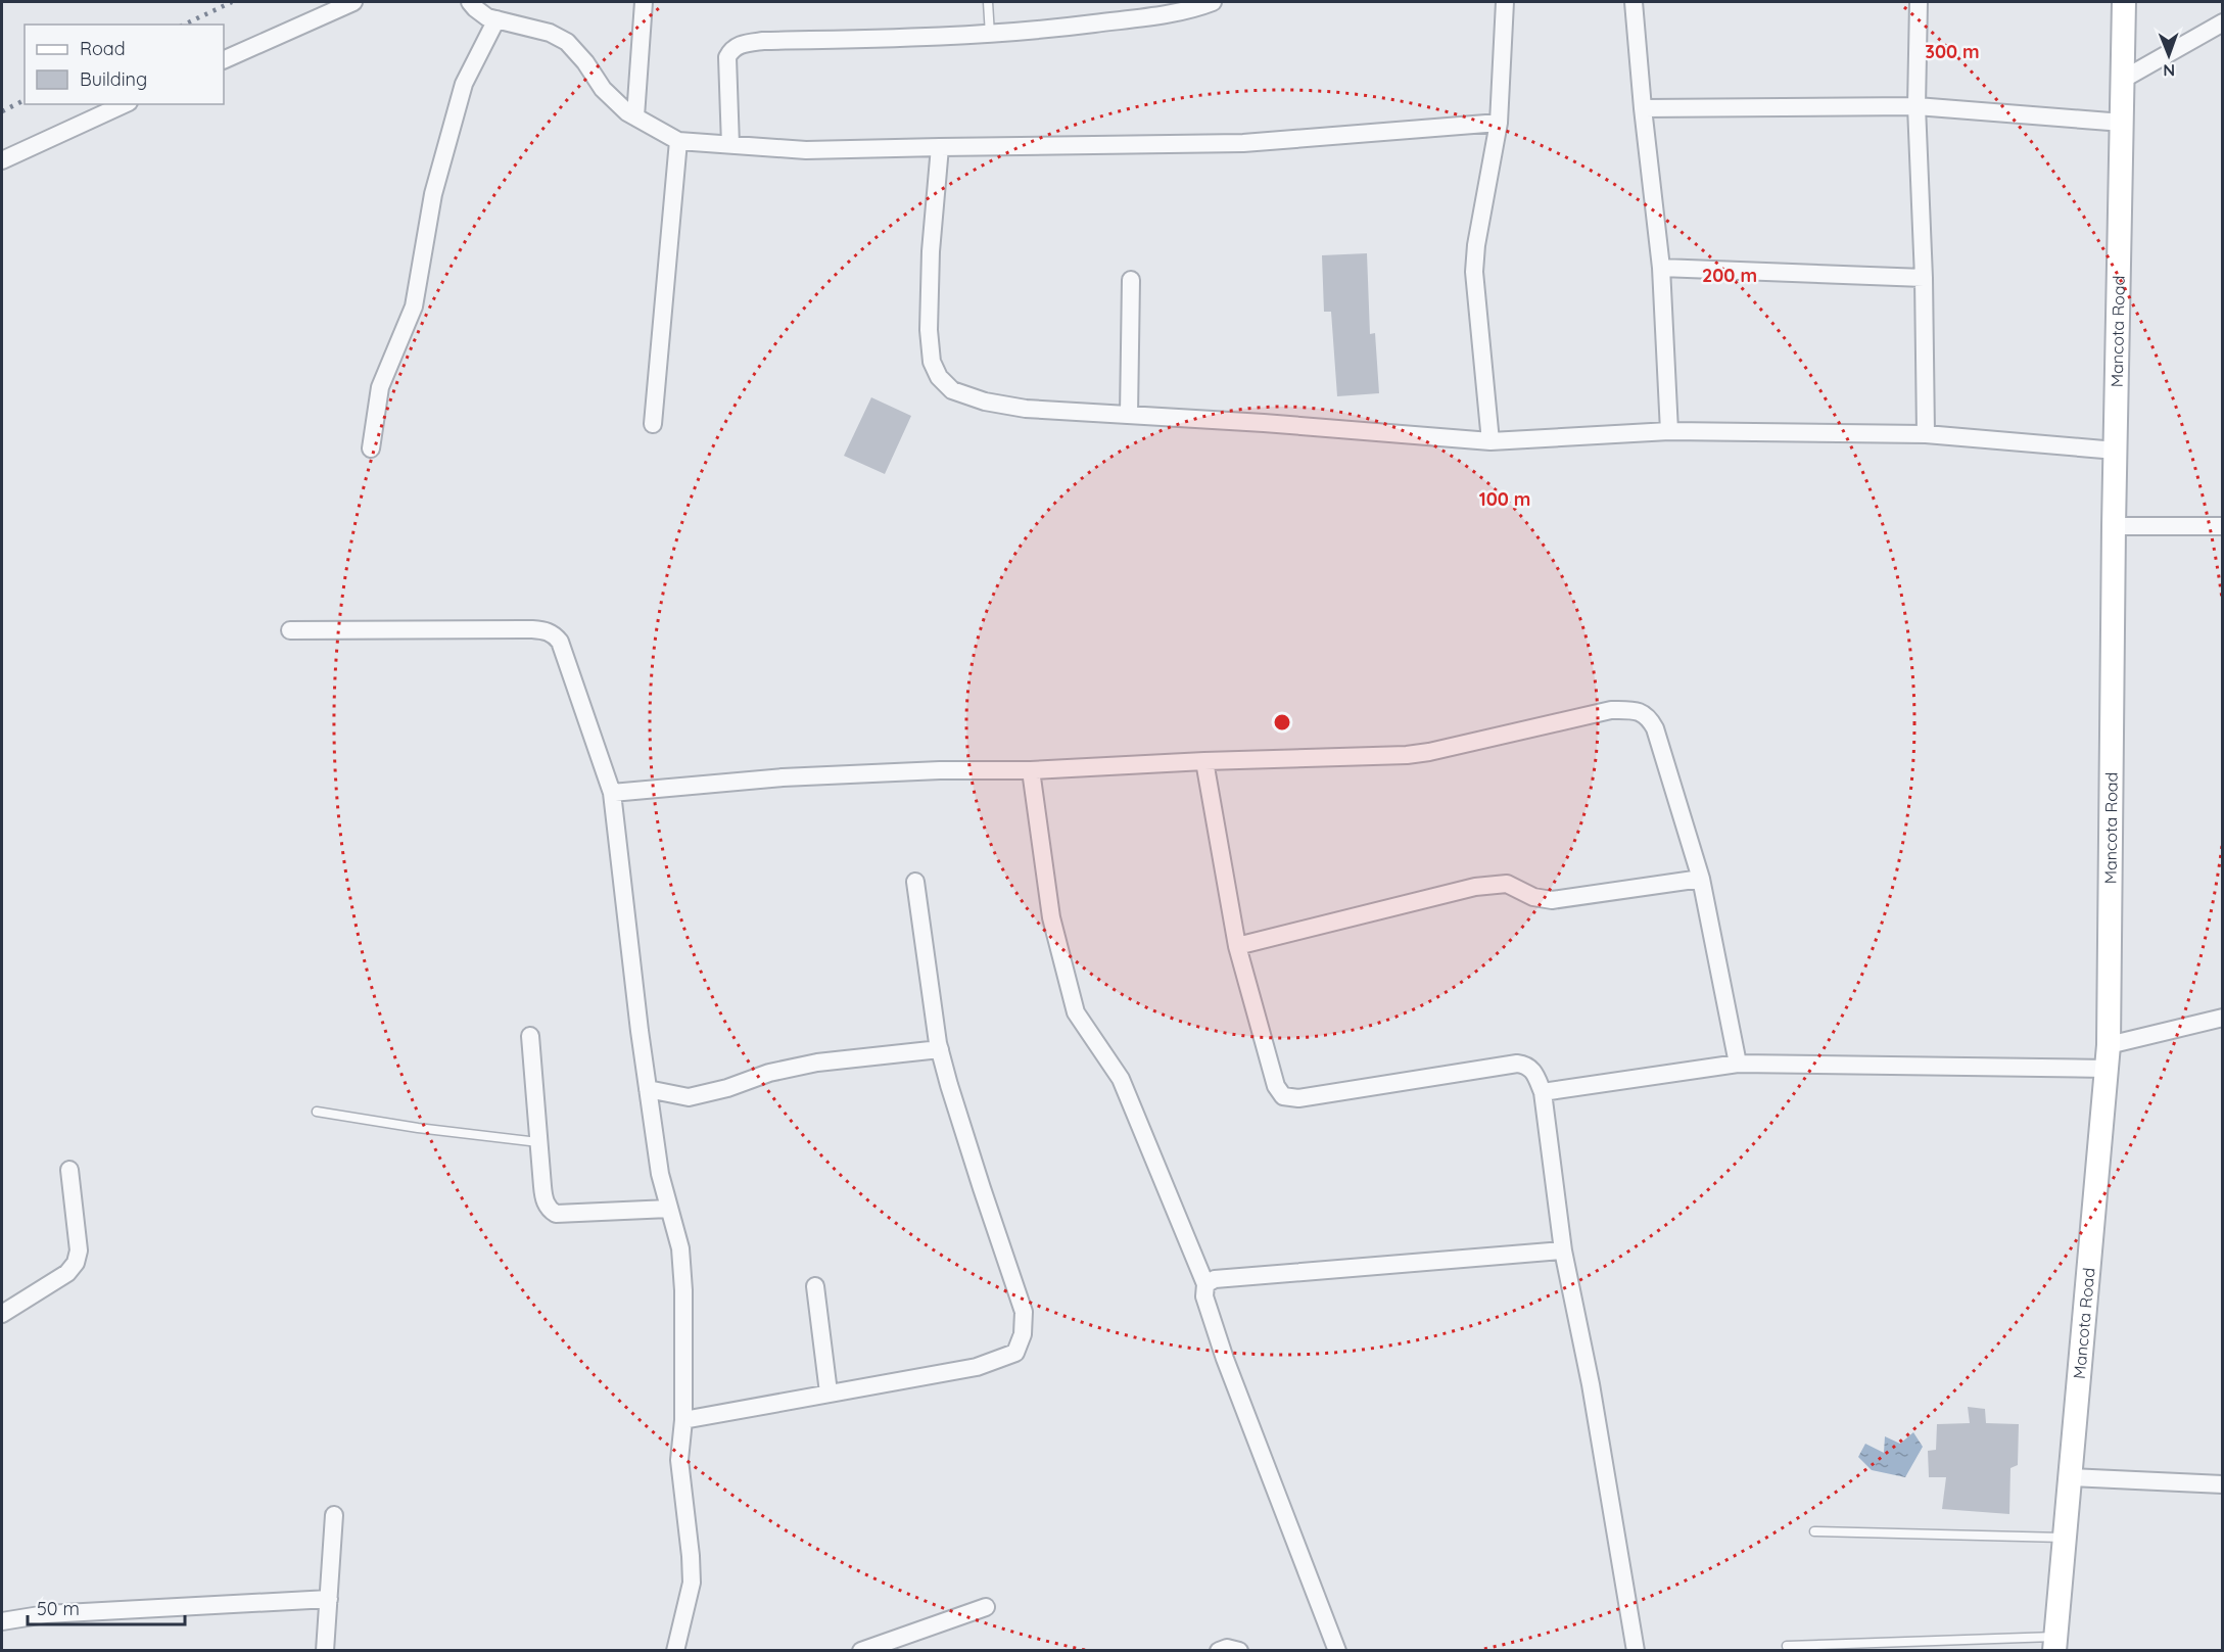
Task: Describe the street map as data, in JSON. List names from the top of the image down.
{
  "streets": {
    "main road": ["Mancota Road"]
  },
  "legend": ["Road", "Building"],
  "scale_bar": "50 m",
  "north": "bottom",
  "rings": ["300 m", "200 m", "100 m"]
}
